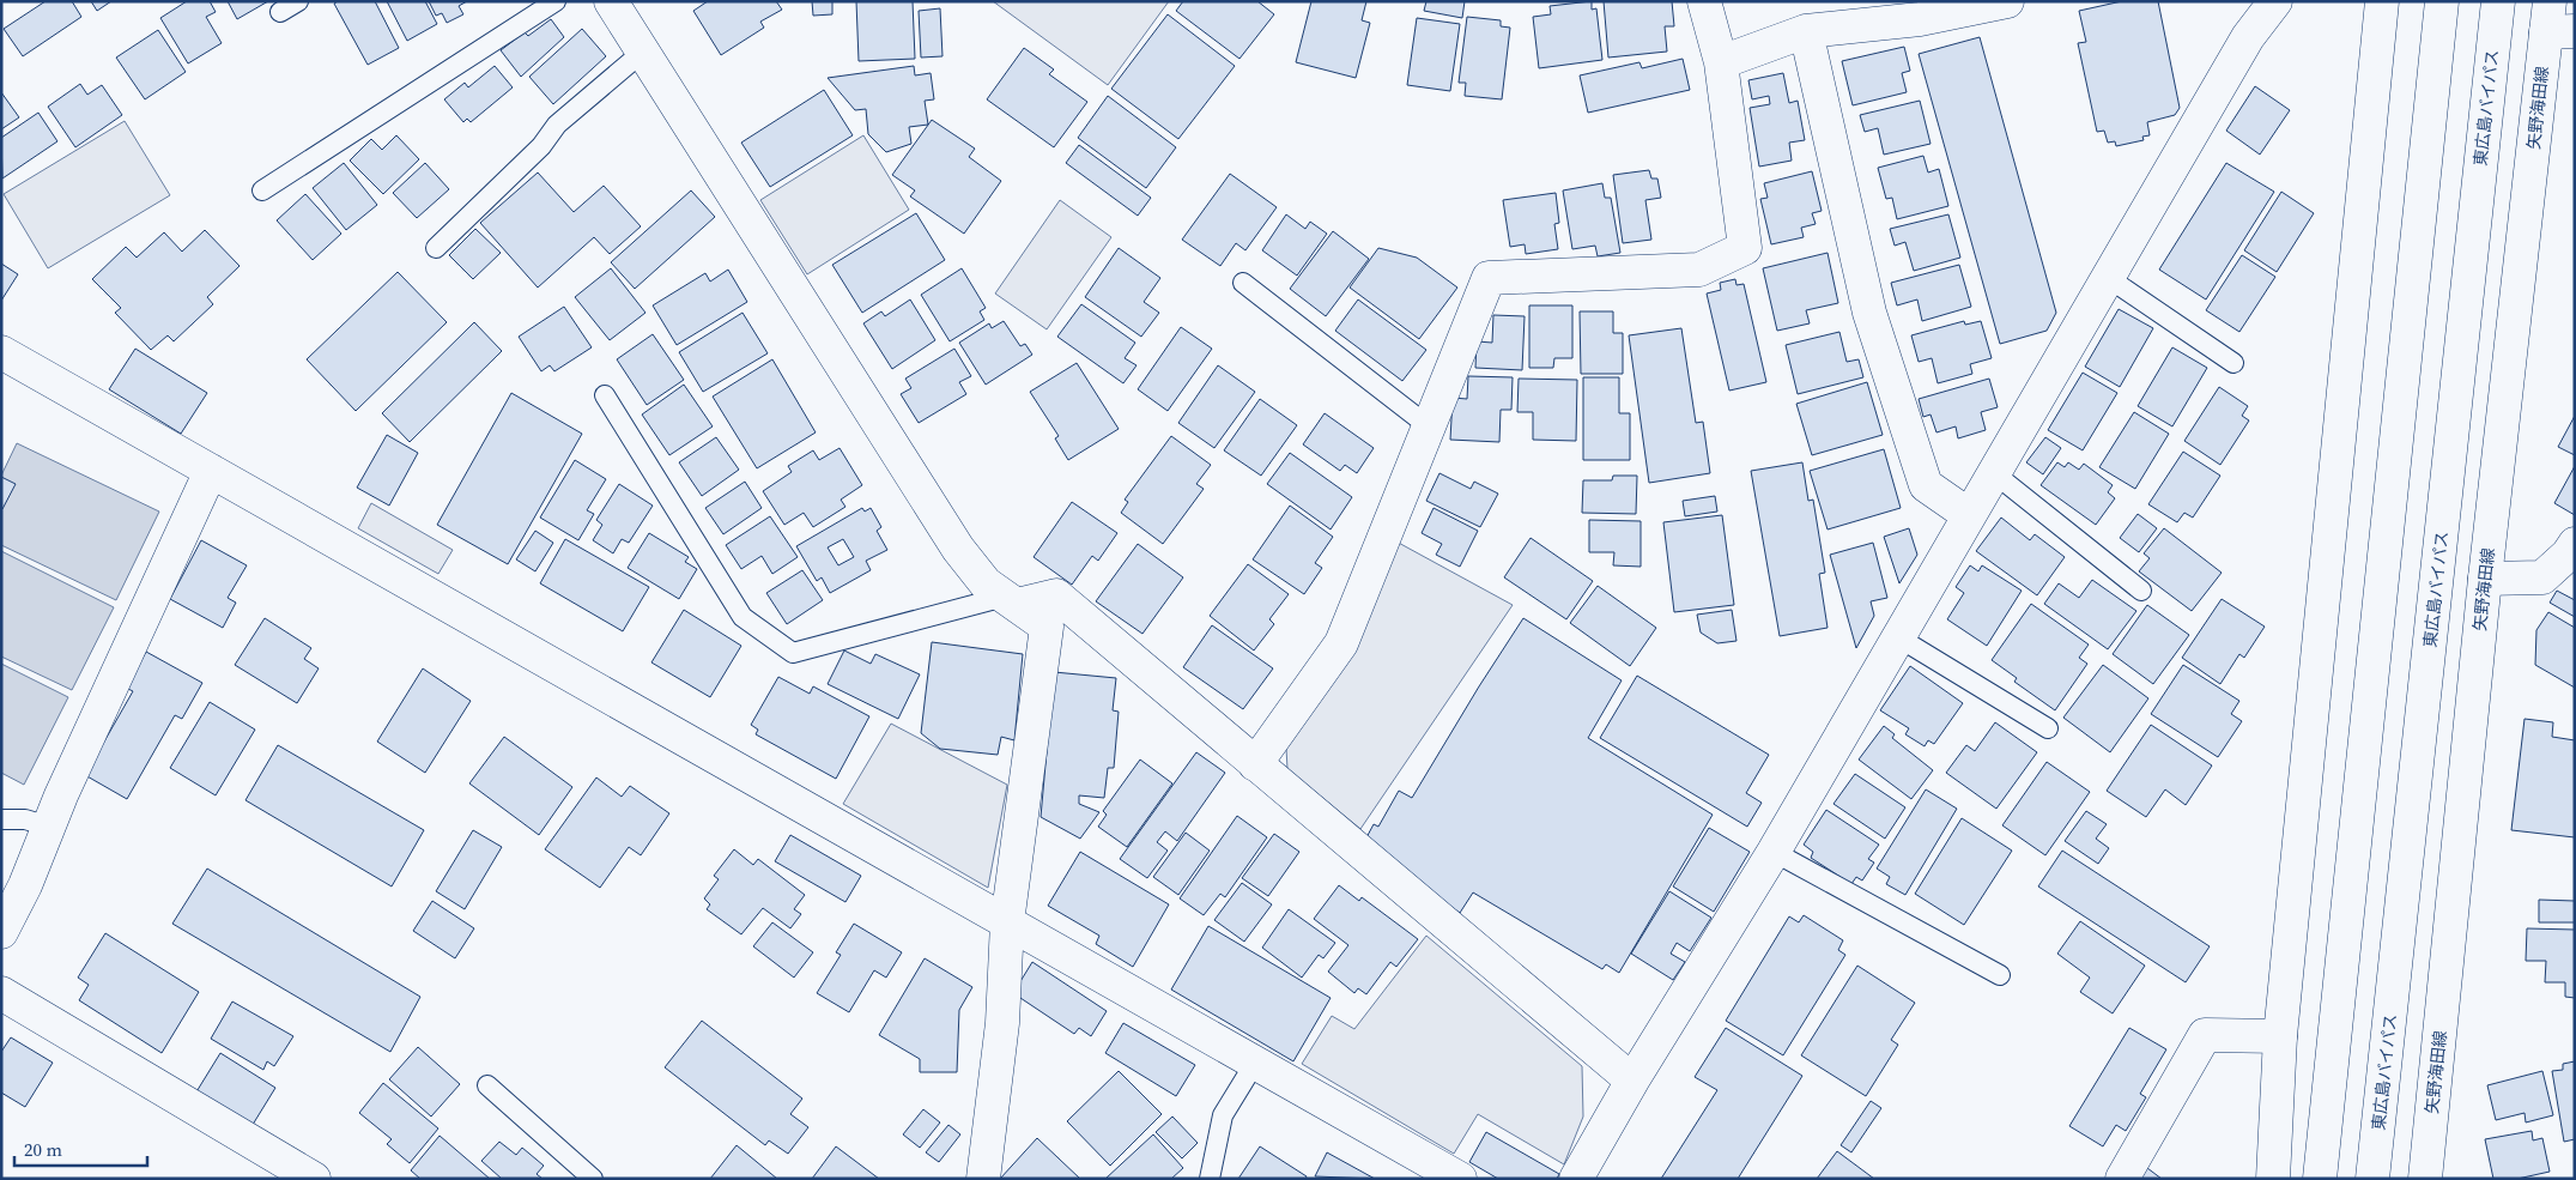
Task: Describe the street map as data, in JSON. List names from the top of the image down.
{
  "streets": {
    "main road": ["東広島バイパス", "矢野海田線"]
  },
  "scale_bar": "20 m"
}
